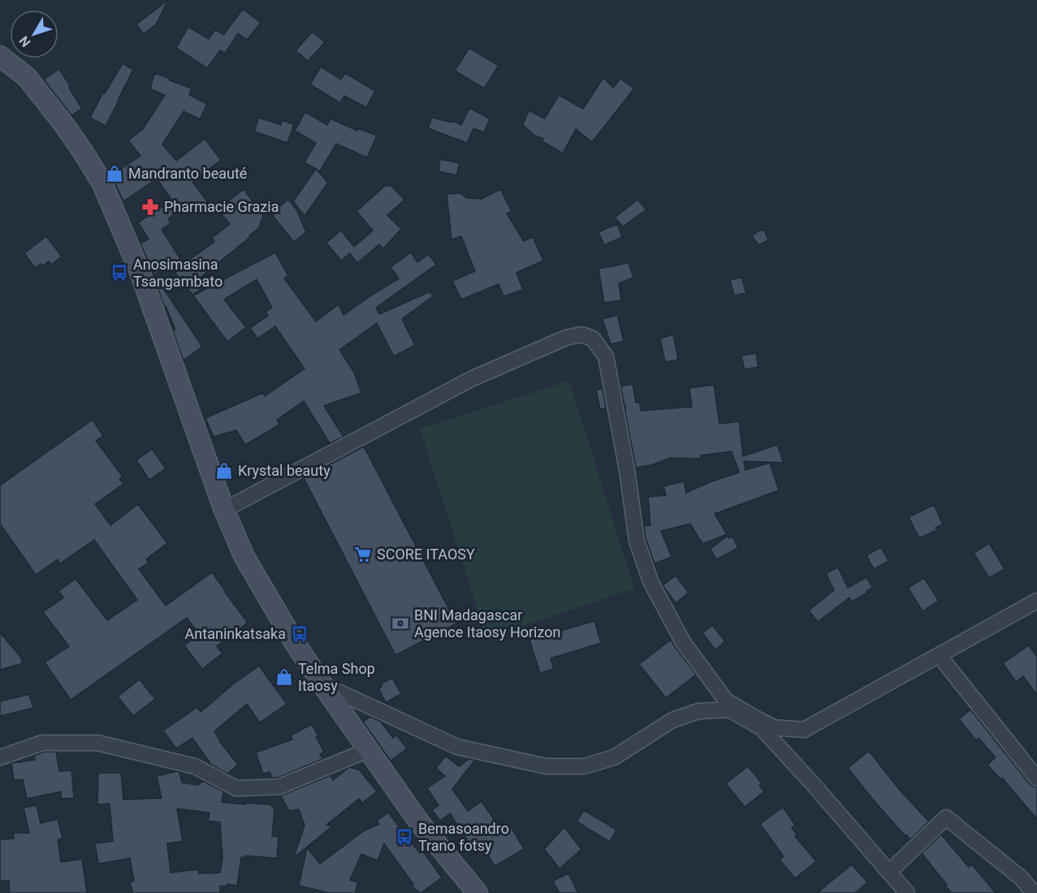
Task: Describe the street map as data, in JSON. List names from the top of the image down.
{
  "places": {
    "shop": ["Mandranto beauté", "Krystal beauty", "Telma Shop Itaosy"],
    "pharmacy": ["Pharmacie Grazia"],
    "bus stop": ["Anosimasina Tsangambato", "Antaninkatsaka", "Bemasoandro Trano fotsy"],
    "supermarket": ["SCORE ITAOSY"],
    "bank": ["BNI Madagascar Agence Itaosy Horizon"]
  },
  "north": "bottom left"
}
